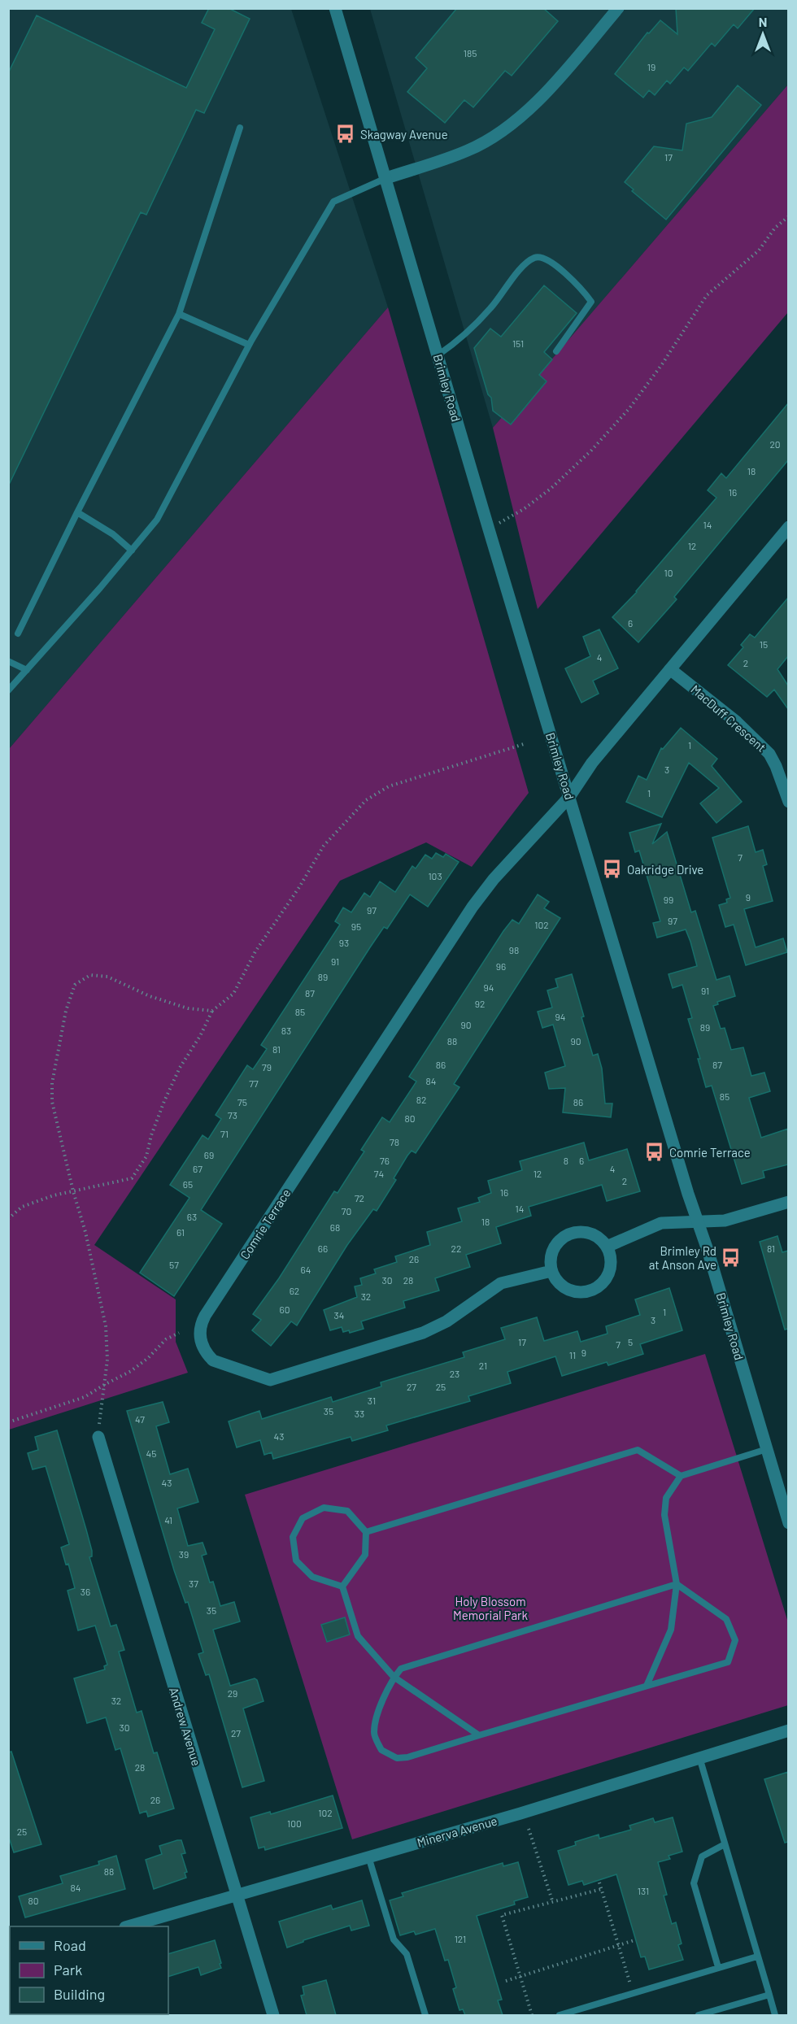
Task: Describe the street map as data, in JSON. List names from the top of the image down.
{
  "streets": {
    "street": [
      "Brimley Road",
      "MacDuff Crescent",
      "Comrie Terrace",
      "Andrew Avenue",
      "Minerva Avenue"
    ]
  },
  "crossings": [
    ["Brimley Road", "Comrie Terrace"],
    ["Andrew Avenue", "Minerva Avenue"]
  ],
  "parks": ["Holy Blossom Memorial Park"],
  "places": {
    "bus stop": [
      "Skagway Avenue",
      "Oakridge Drive",
      "Comrie Terrace",
      "Brimley Rd at Anson Ave"
    ]
  },
  "house_numbers": [
    "185",
    "19",
    "17",
    "151",
    "20",
    "18",
    "16",
    "14",
    "12",
    "10",
    "6",
    "15",
    "4",
    "2",
    "1",
    "3",
    "1",
    "7",
    "103",
    "9",
    "99",
    "97",
    "97",
    "102",
    "95",
    "93",
    "98",
    "91",
    "96",
    "89",
    "94",
    "91",
    "87",
    "92",
    "85",
    "94",
    "90",
    "89",
    "83",
    "88",
    "90",
    "81",
    "86",
    "87",
    "79",
    "84",
    "77",
    "85",
    "82",
    "75",
    "86",
    "73",
    "80",
    "71",
    "78",
    "69",
    "76",
    "8",
    "6",
    "67",
    "4",
    "74",
    "12",
    "2",
    "65",
    "16",
    "72",
    "14",
    "70",
    "63",
    "18",
    "68",
    "61",
    "66",
    "22",
    "81",
    "26",
    "57",
    "64",
    "30",
    "28",
    "62",
    "32",
    "60",
    "1",
    "34",
    "3",
    "17",
    "5",
    "7",
    "9",
    "11",
    "21",
    "23",
    "27",
    "25",
    "31",
    "35",
    "33",
    "47",
    "43",
    "45",
    "43",
    "41",
    "39",
    "37",
    "36",
    "35",
    "29",
    "32",
    "30",
    "27",
    "28",
    "26",
    "102",
    "100",
    "25",
    "88",
    "84",
    "131",
    "80",
    "121"
  ],
  "legend": ["Road", "Park", "Building"],
  "north": "top"
}
